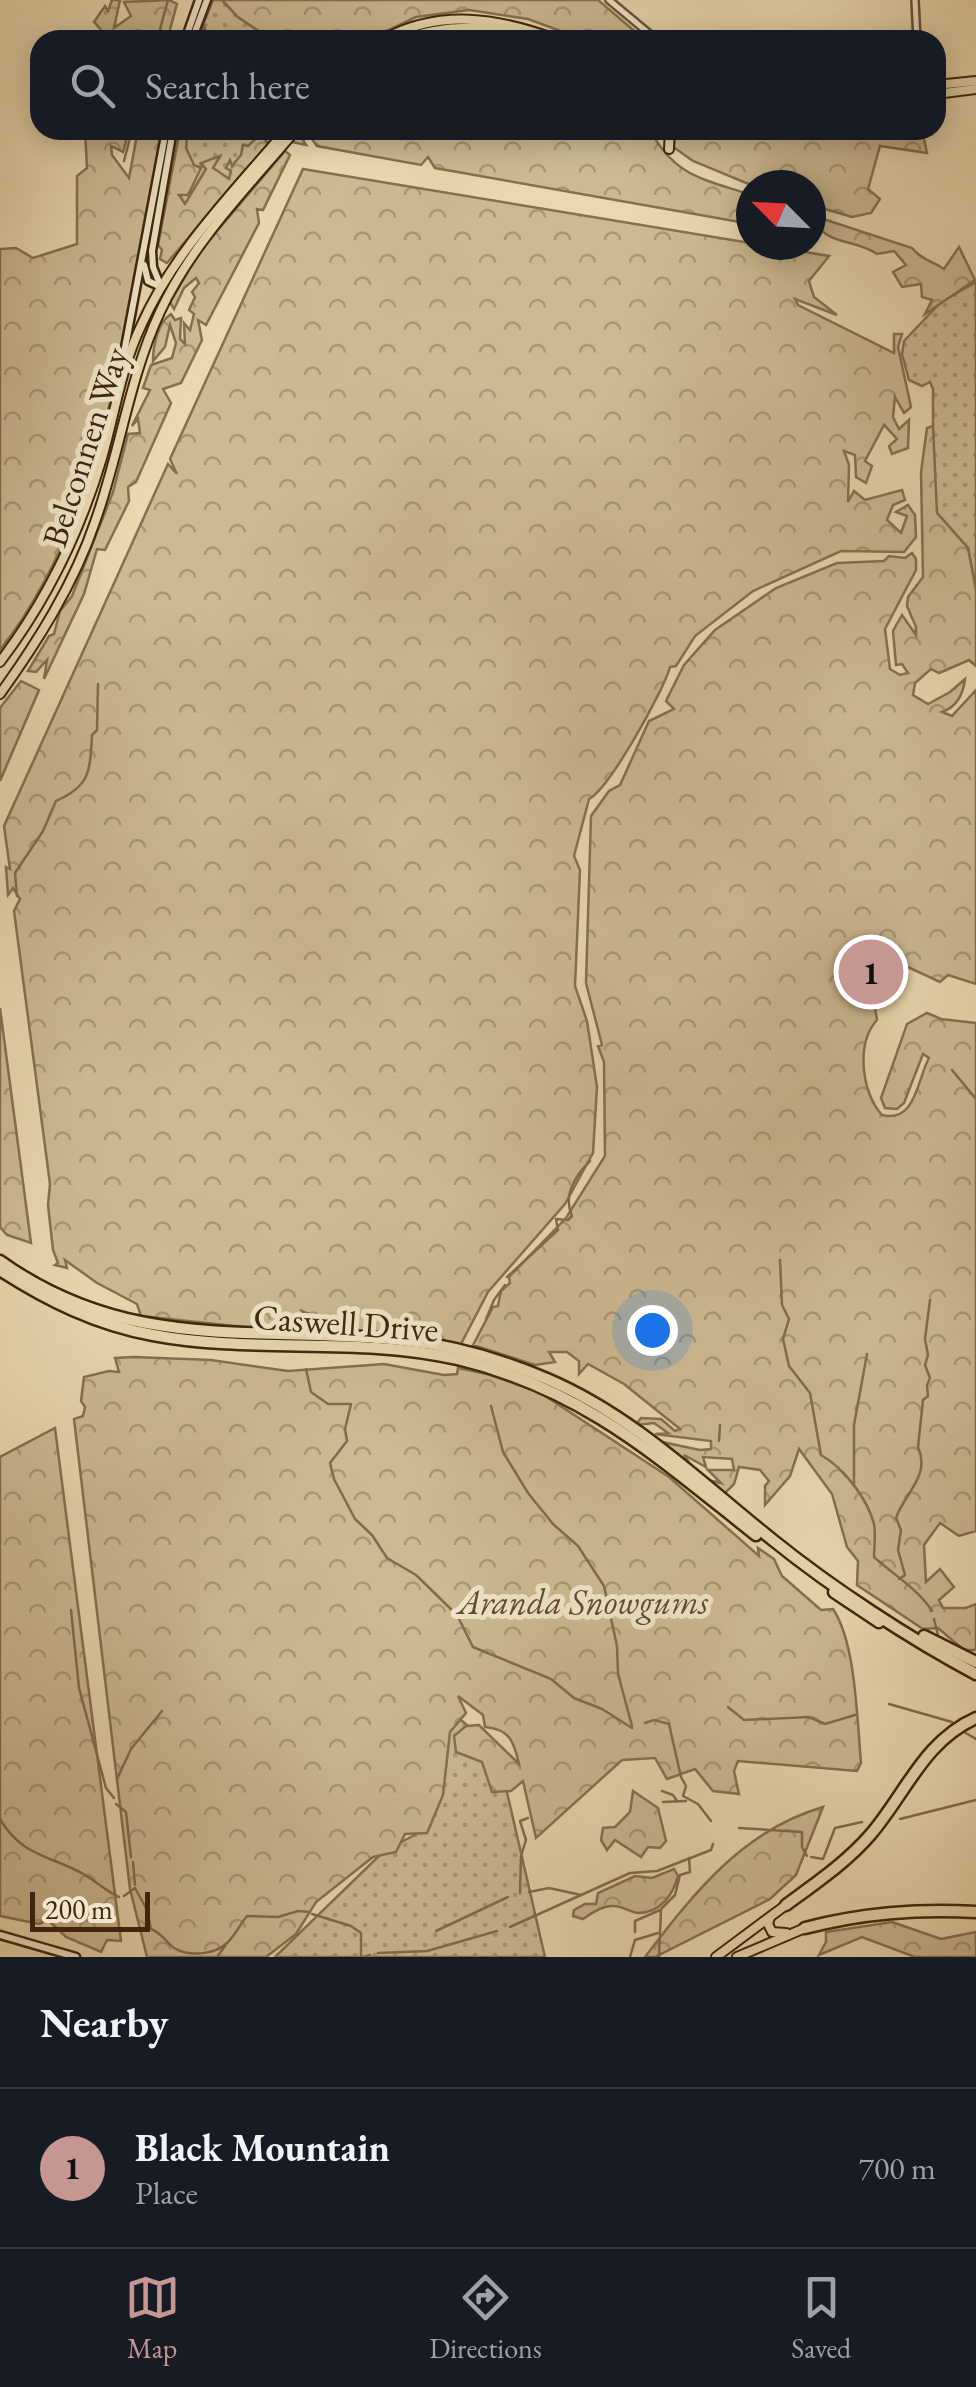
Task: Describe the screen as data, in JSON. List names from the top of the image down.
{
  "streets": {
    "highway": ["Caswell Drive"],
    "main road": ["Belconnen Way"]
  },
  "parks": ["Aranda Snowgums"],
  "scale_bar": "200 m",
  "north": "top left",
  "page": {
    "search": "Search here",
    "pins": "1",
    "scale": "200 m",
    "heading": "Nearby",
    "list": [
      {
        "mark": "1",
        "name": "Black Mountain",
        "note": "Place",
        "value": "700 m"
      }
    ],
    "nav": ["Map", "Directions", "Saved"]
  }
}
